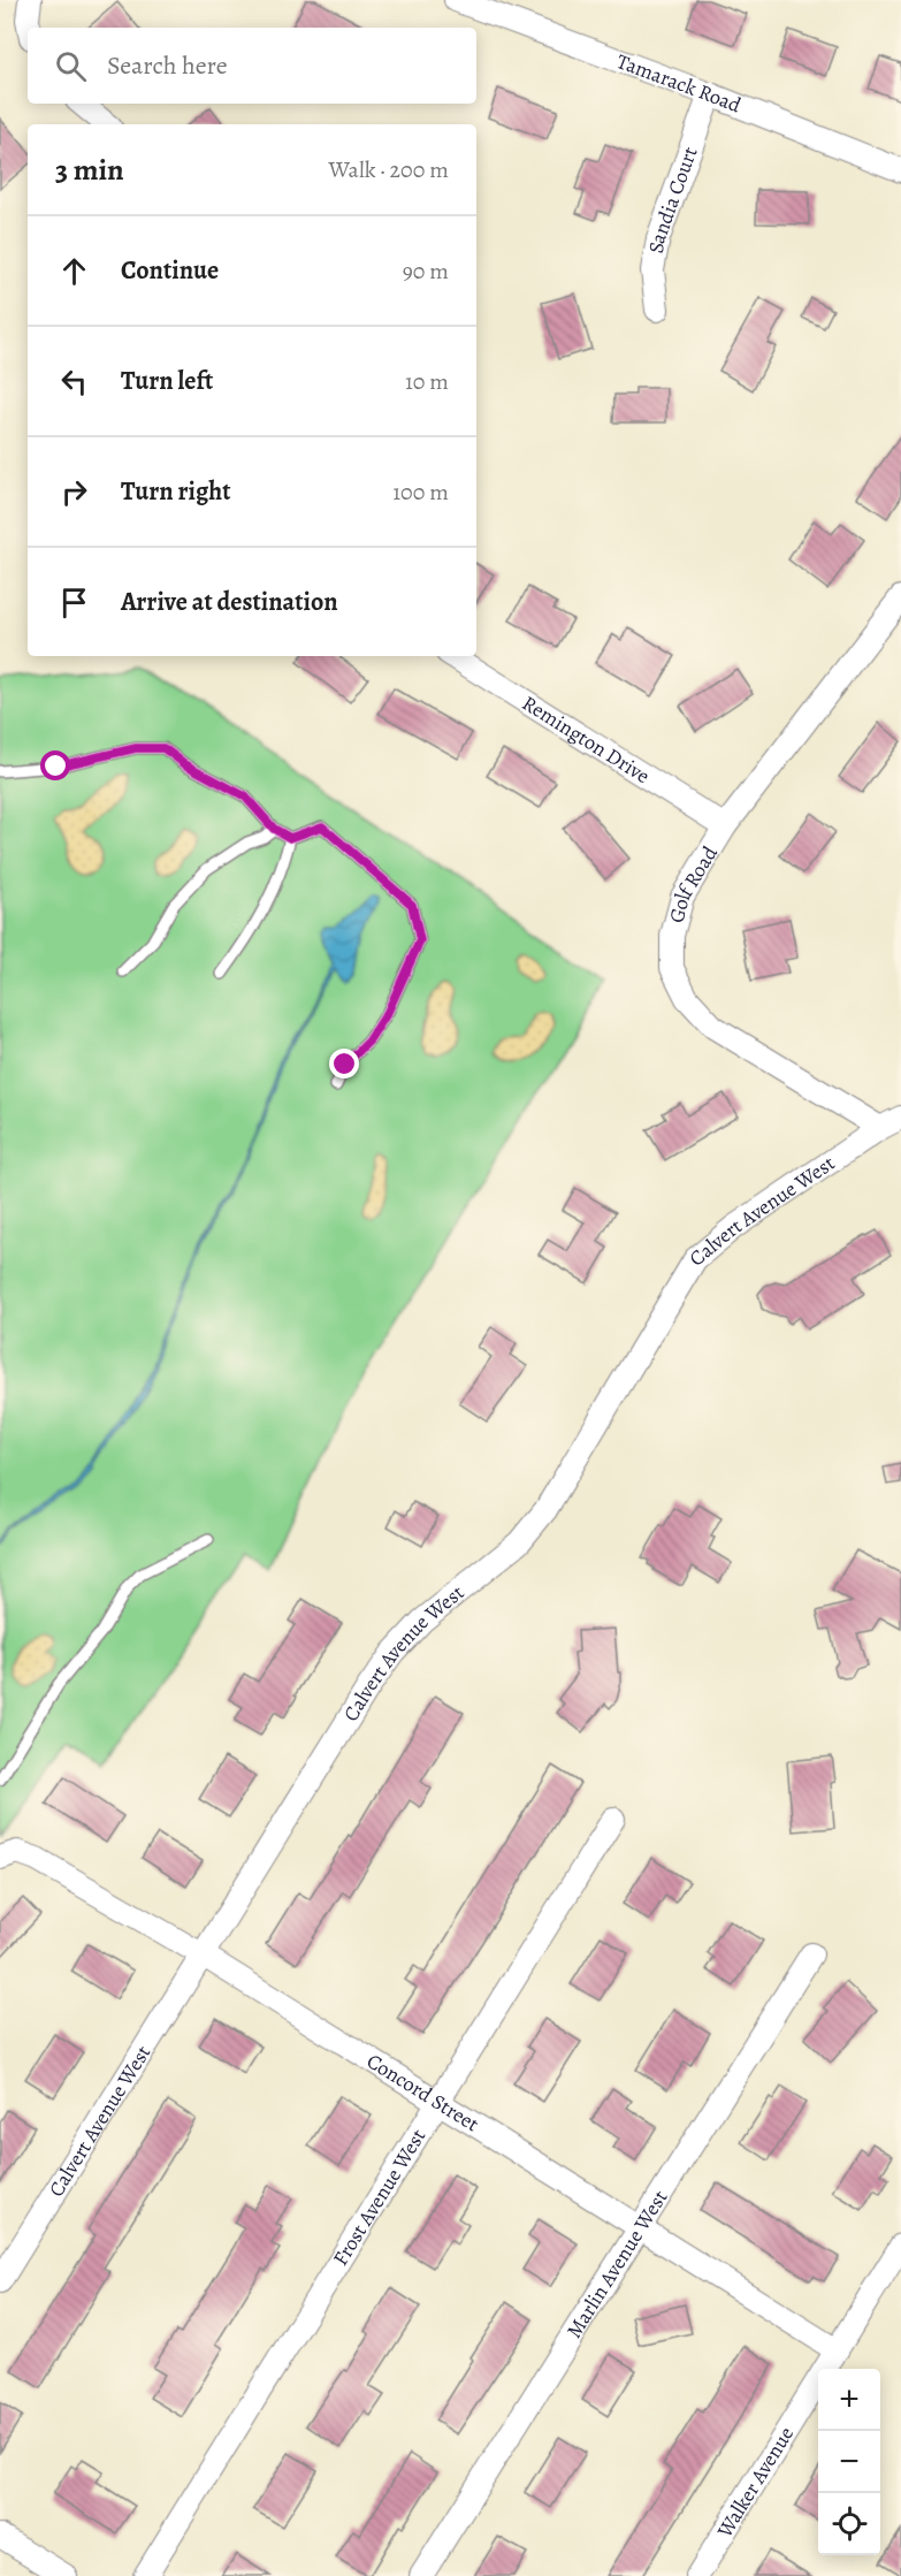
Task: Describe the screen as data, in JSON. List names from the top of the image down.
{
  "streets": {
    "street": [
      "Tamarack Road",
      "Sandia Court",
      "Remington Drive",
      "Golf Road",
      "Calvert Avenue West",
      "Concord Street",
      "Frost Avenue West",
      "Marlin Avenue West",
      "Walker Avenue"
    ]
  },
  "crossings": [
    ["Tamarack Road", "Sandia Court"],
    ["Remington Drive", "Golf Road"],
    ["Golf Road", "Calvert Avenue West"],
    ["Calvert Avenue West", "Concord Street"],
    ["Concord Street", "Frost Avenue West"],
    ["Concord Street", "Marlin Avenue West"],
    ["Concord Street", "Walker Avenue"]
  ],
  "page": {
    "search": "Search here",
    "heading": ["3 min", "Walk · 200 m"],
    "list": [
      ["Continue", "90 m"],
      ["Turn left", "10 m"],
      ["Turn right", "100 m"],
      "Arrive at destination"
    ],
    "map_buttons": ["+", "−"]
  }
}
